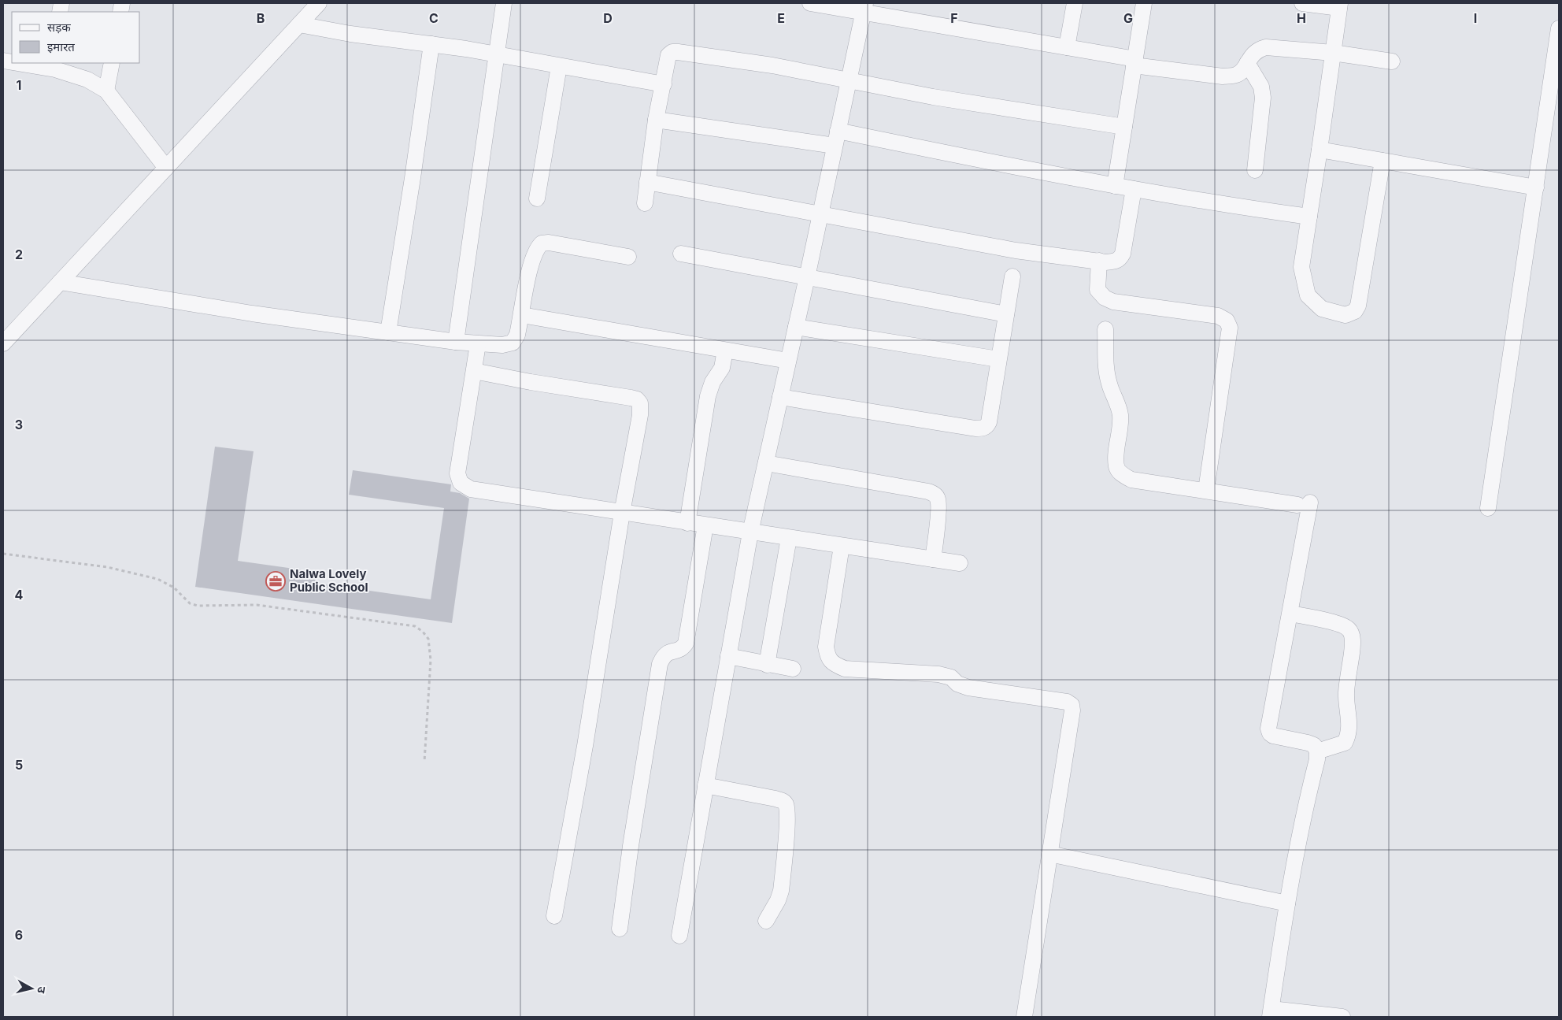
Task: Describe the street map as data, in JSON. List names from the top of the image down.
{
  "places": {
    "office": ["Nalwa Lovely Public School"]
  },
  "legend": ["सड़क", "इमारत"],
  "north": "right",
  "grid": {
    "columns": [
      "B",
      "C",
      "D",
      "E",
      "F",
      "G",
      "H",
      "I"
    ],
    "rows": [
      "1",
      "2",
      "3",
      "4",
      "5",
      "6"
    ]
  }
}
